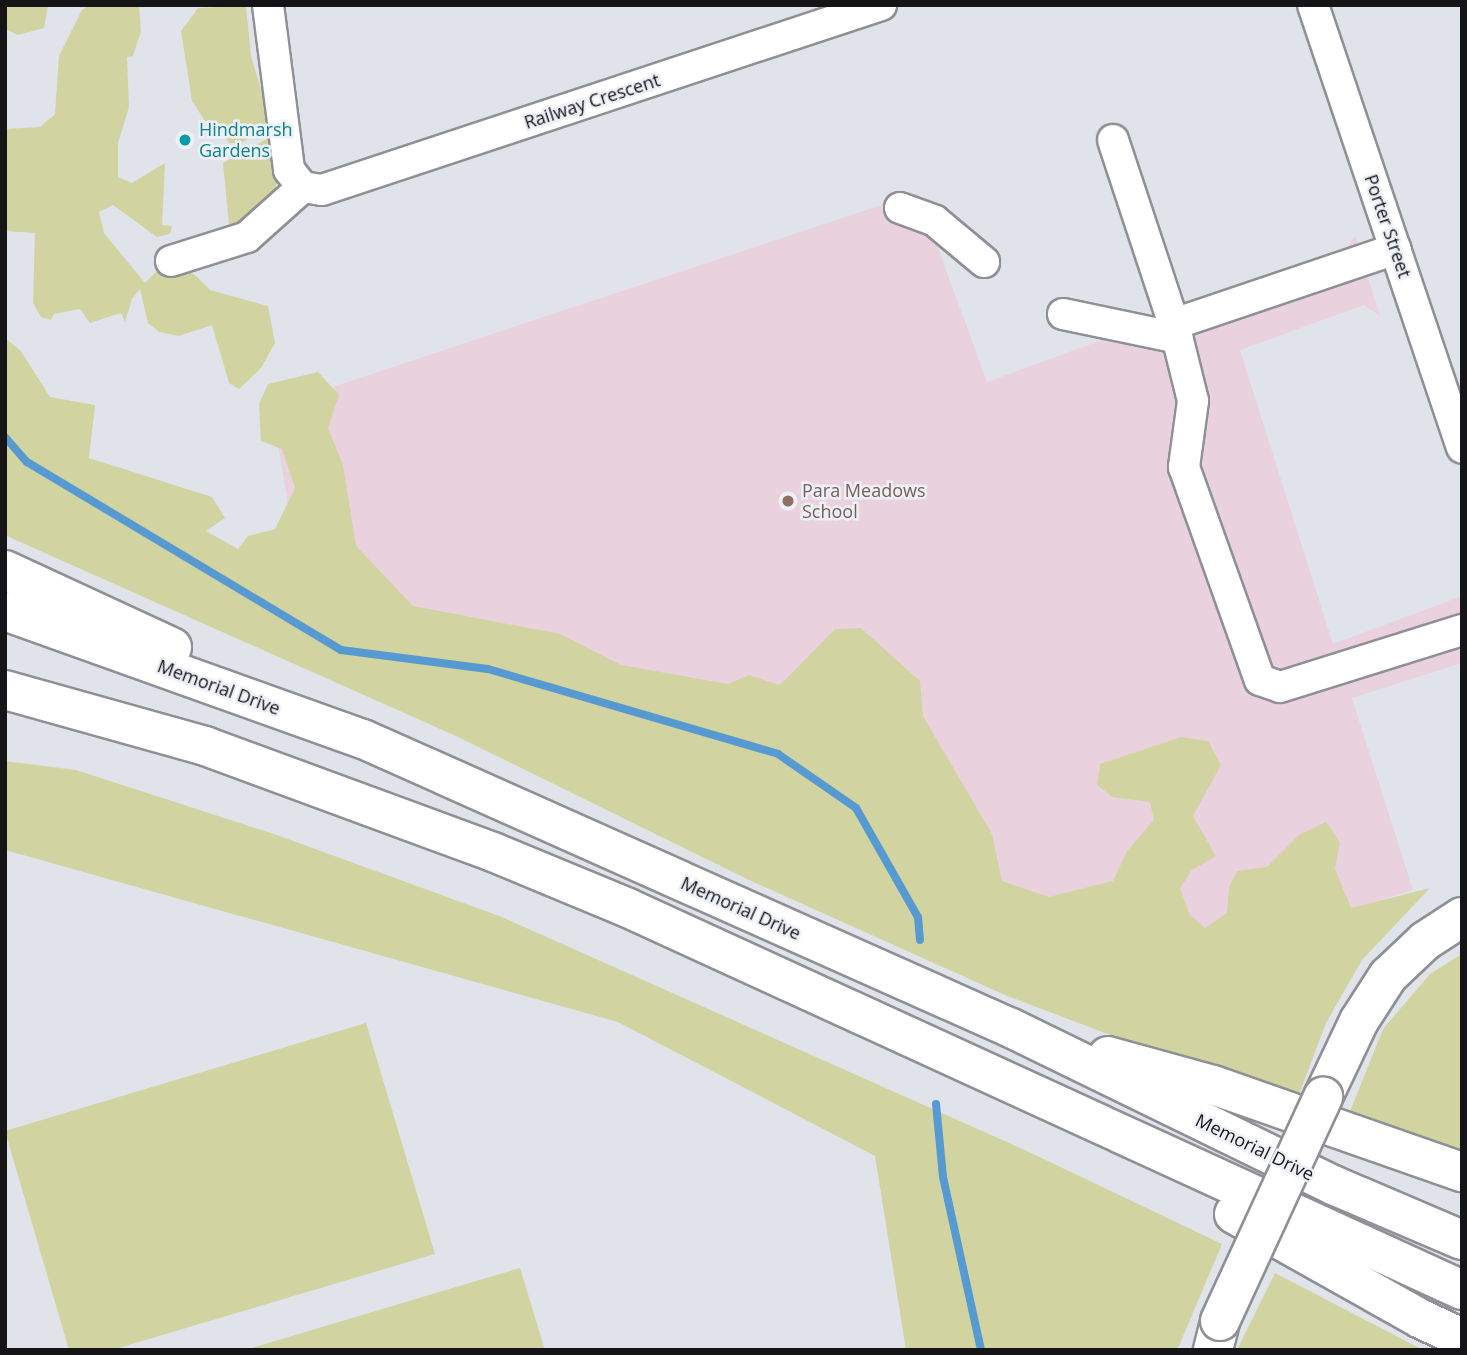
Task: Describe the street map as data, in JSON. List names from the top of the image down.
{
  "streets": {
    "main road": ["Memorial Drive"],
    "street": ["Railway Crescent", "Porter Street"]
  },
  "places": ["Hindmarsh Gardens", "Para Meadows School"]
}
